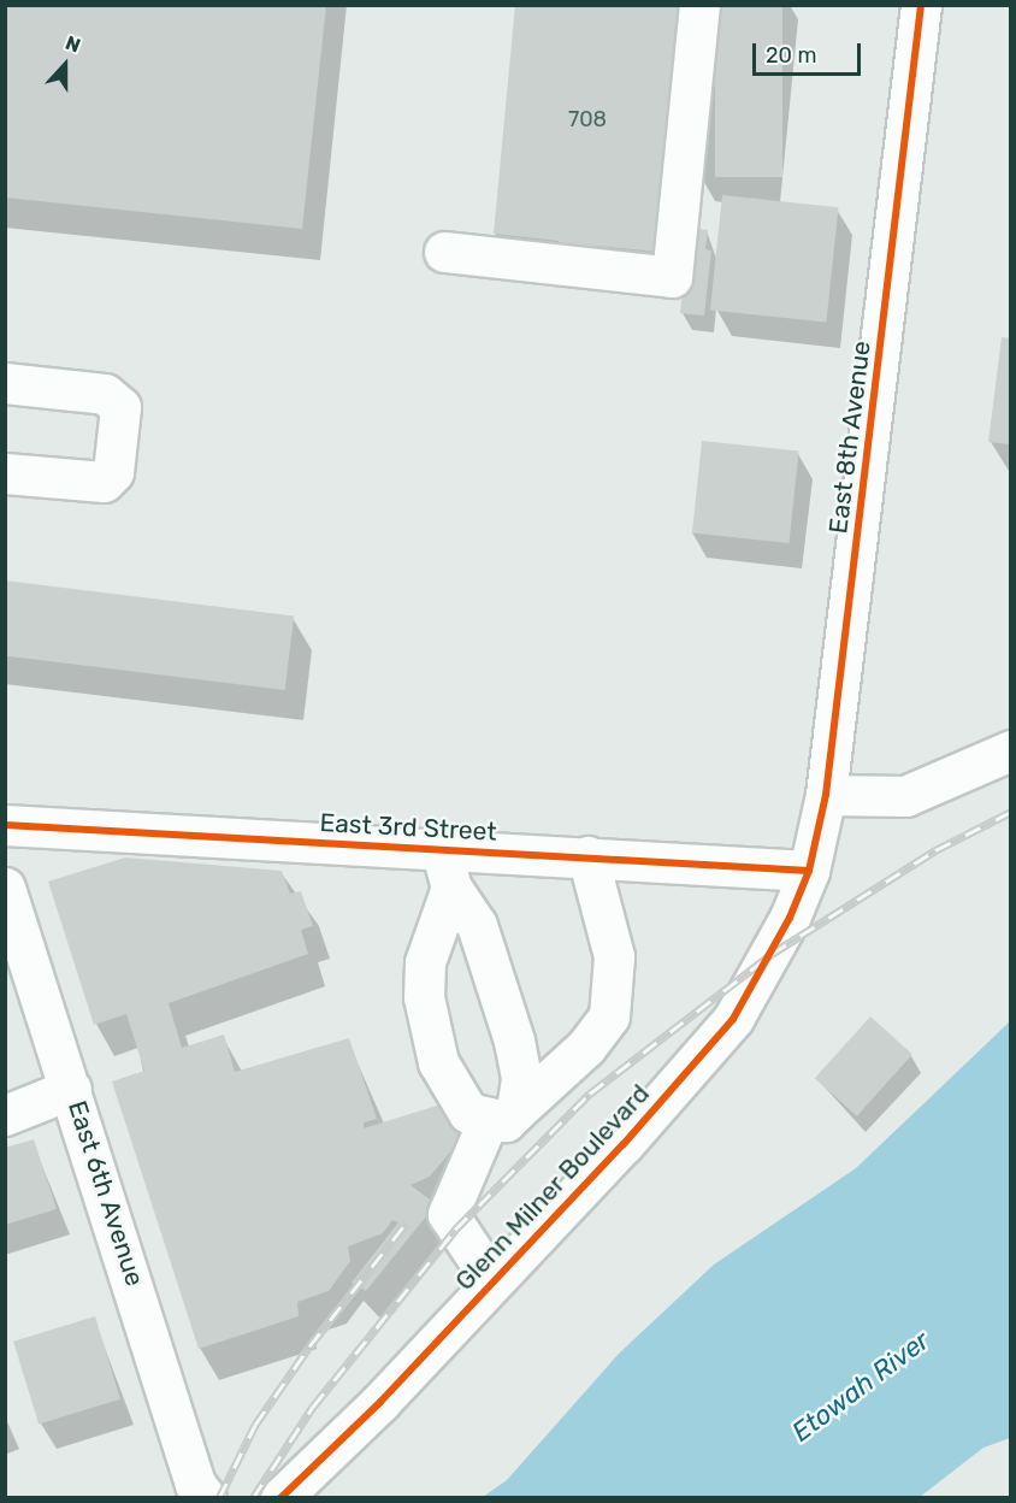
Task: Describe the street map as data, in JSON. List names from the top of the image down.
{
  "streets": {
    "street": [
      "East 8th Avenue",
      "East 3rd Street",
      "Glenn Milner Boulevard",
      "East 6th Avenue"
    ]
  },
  "crossings": [
    ["East 8th Avenue", "East 3rd Street"],
    ["East 8th Avenue", "Glenn Milner Boulevard"],
    ["East 3rd Street", "Glenn Milner Boulevard"]
  ],
  "water": ["Etowah River"],
  "house_numbers": ["708"],
  "scale_bar": "20 m",
  "north": "top"
}
